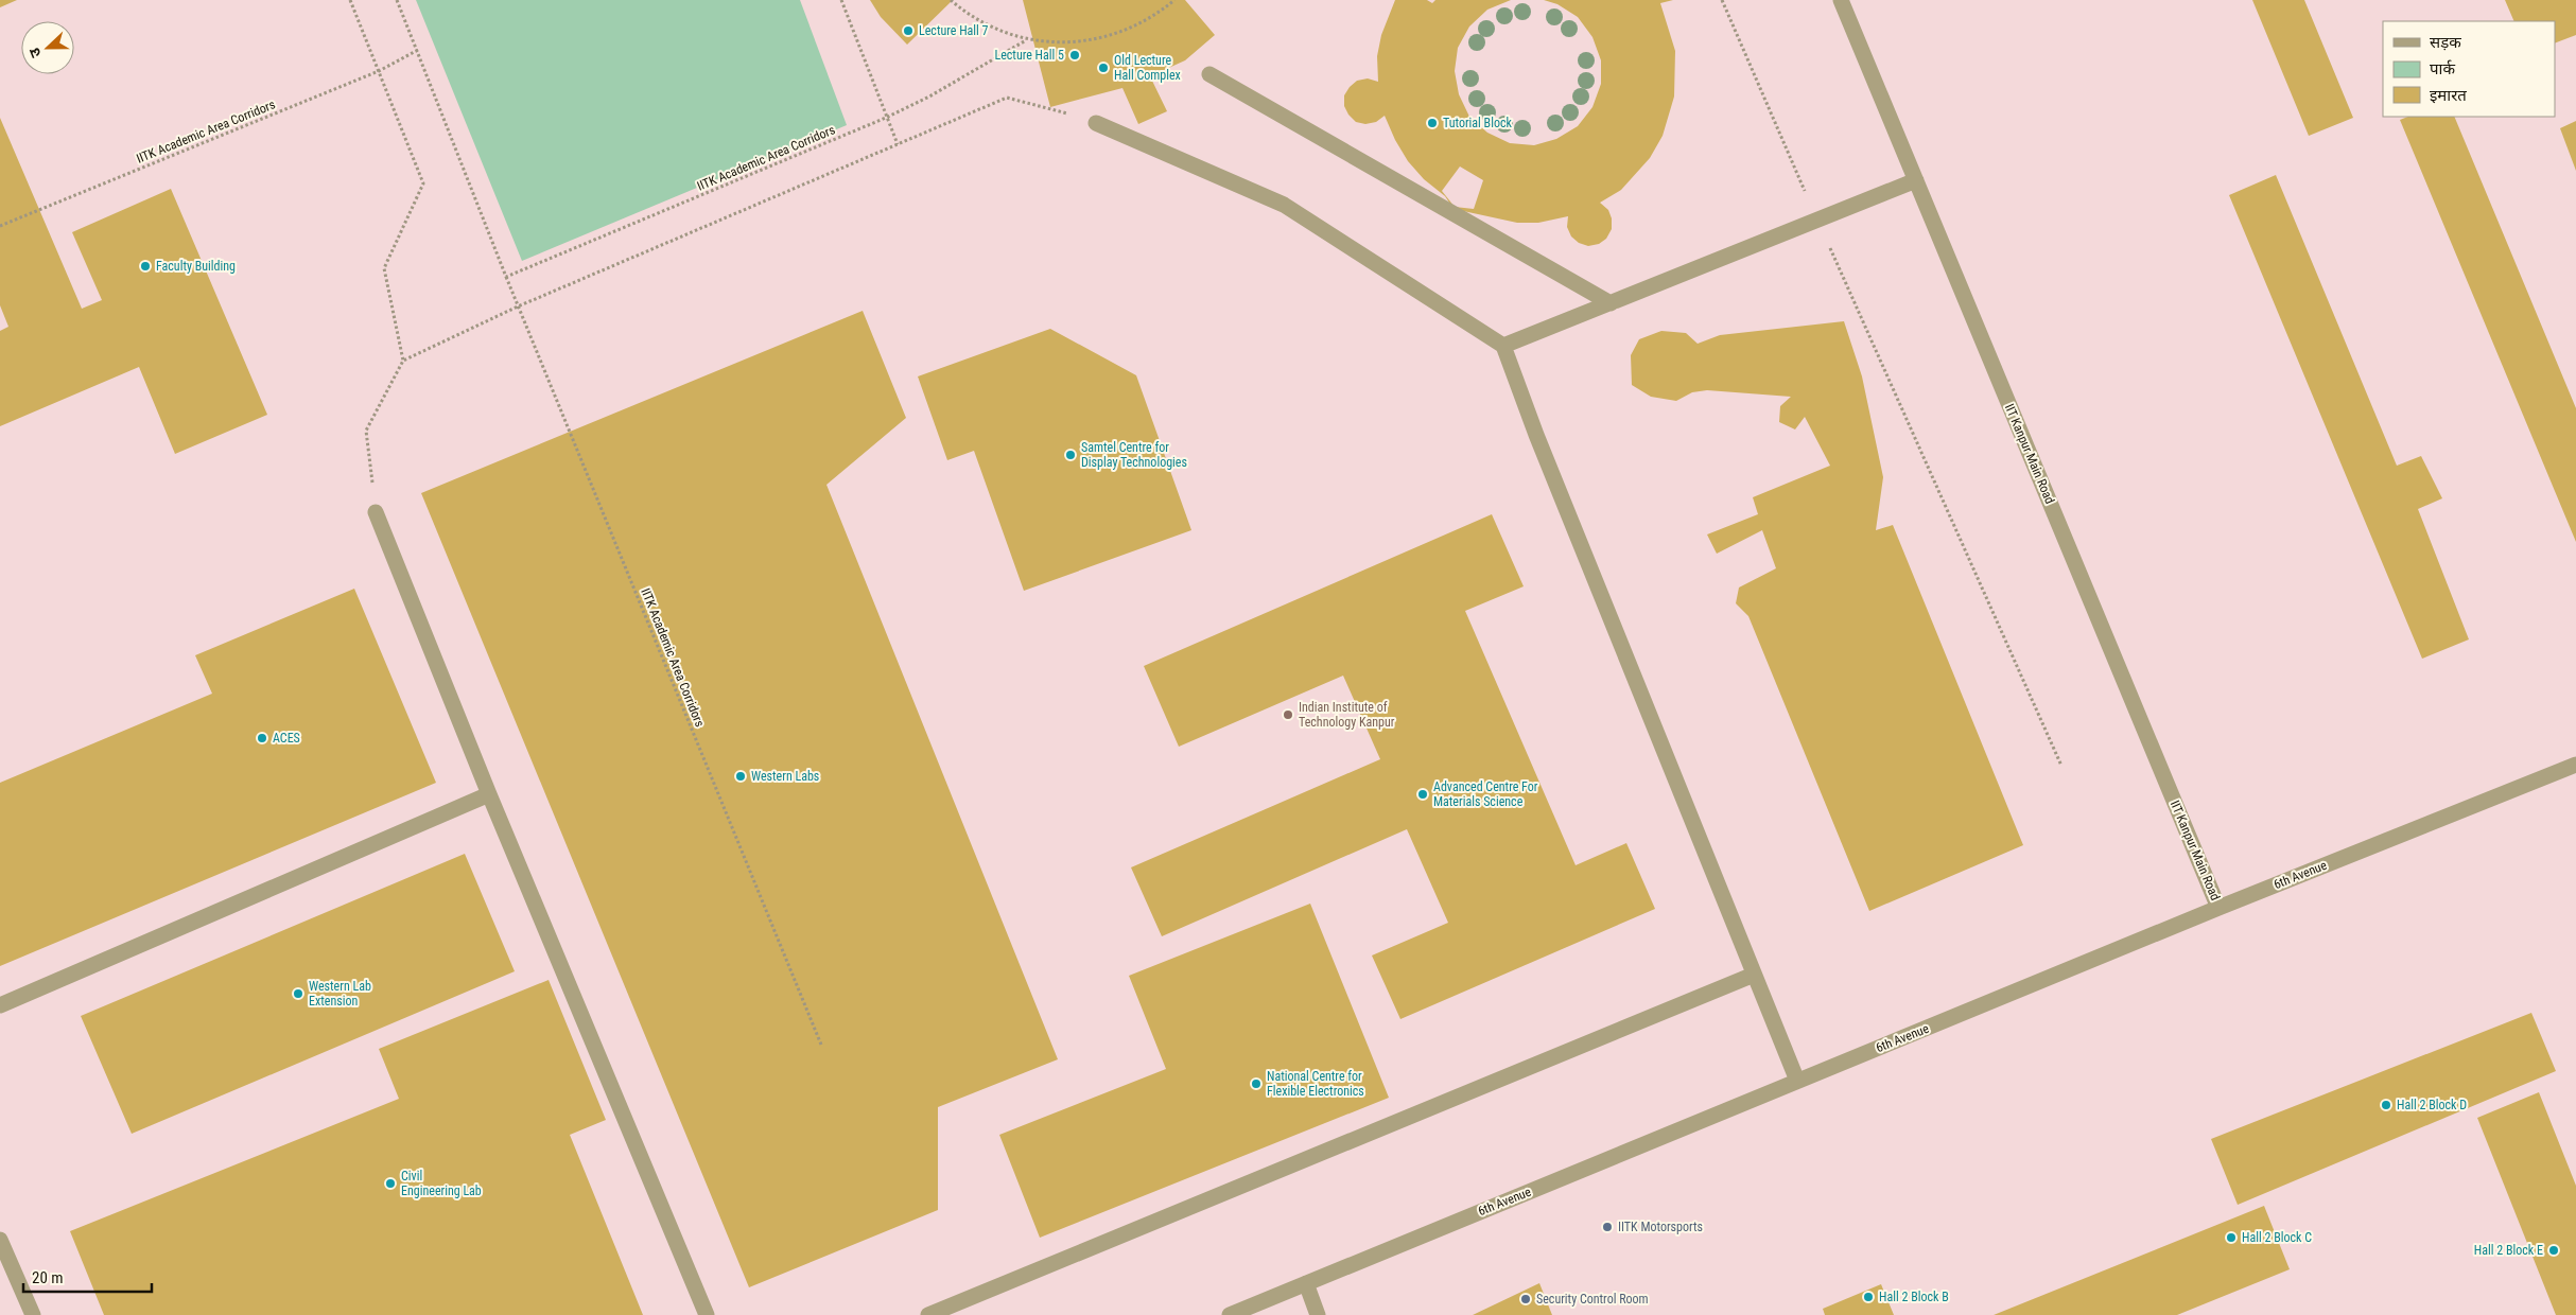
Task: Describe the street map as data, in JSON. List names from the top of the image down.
{
  "streets": {
    "street": ["IIT Kanpur Main Road", "6th Avenue"],
    "path": ["IITK Academic Area Corridors"]
  },
  "crossings": [
    ["IIT Kanpur Main Road", "6th Avenue"]
  ],
  "places": [
    "Lecture Hall 7",
    "Lecture Hall 5",
    "Old Lecture Hall Complex",
    "Tutorial Block",
    "Faculty Building",
    "Samtel Centre for Display Technologies",
    "Indian Institute of Technology Kanpur",
    "ACES",
    "Western Labs",
    "Advanced Centre For Materials Science",
    "Western Lab Extension",
    "National Centre for Flexible Electronics",
    "Hall 2 Block D",
    "Civil Engineering Lab",
    "IITK Motorsports",
    "Hall 2 Block C",
    "Hall 2 Block E",
    "Hall 2 Block B",
    "Security Control Room"
  ],
  "legend": ["सड़क", "पार्क", "इमारत"],
  "scale_bar": "20 m",
  "north": "left"
}
